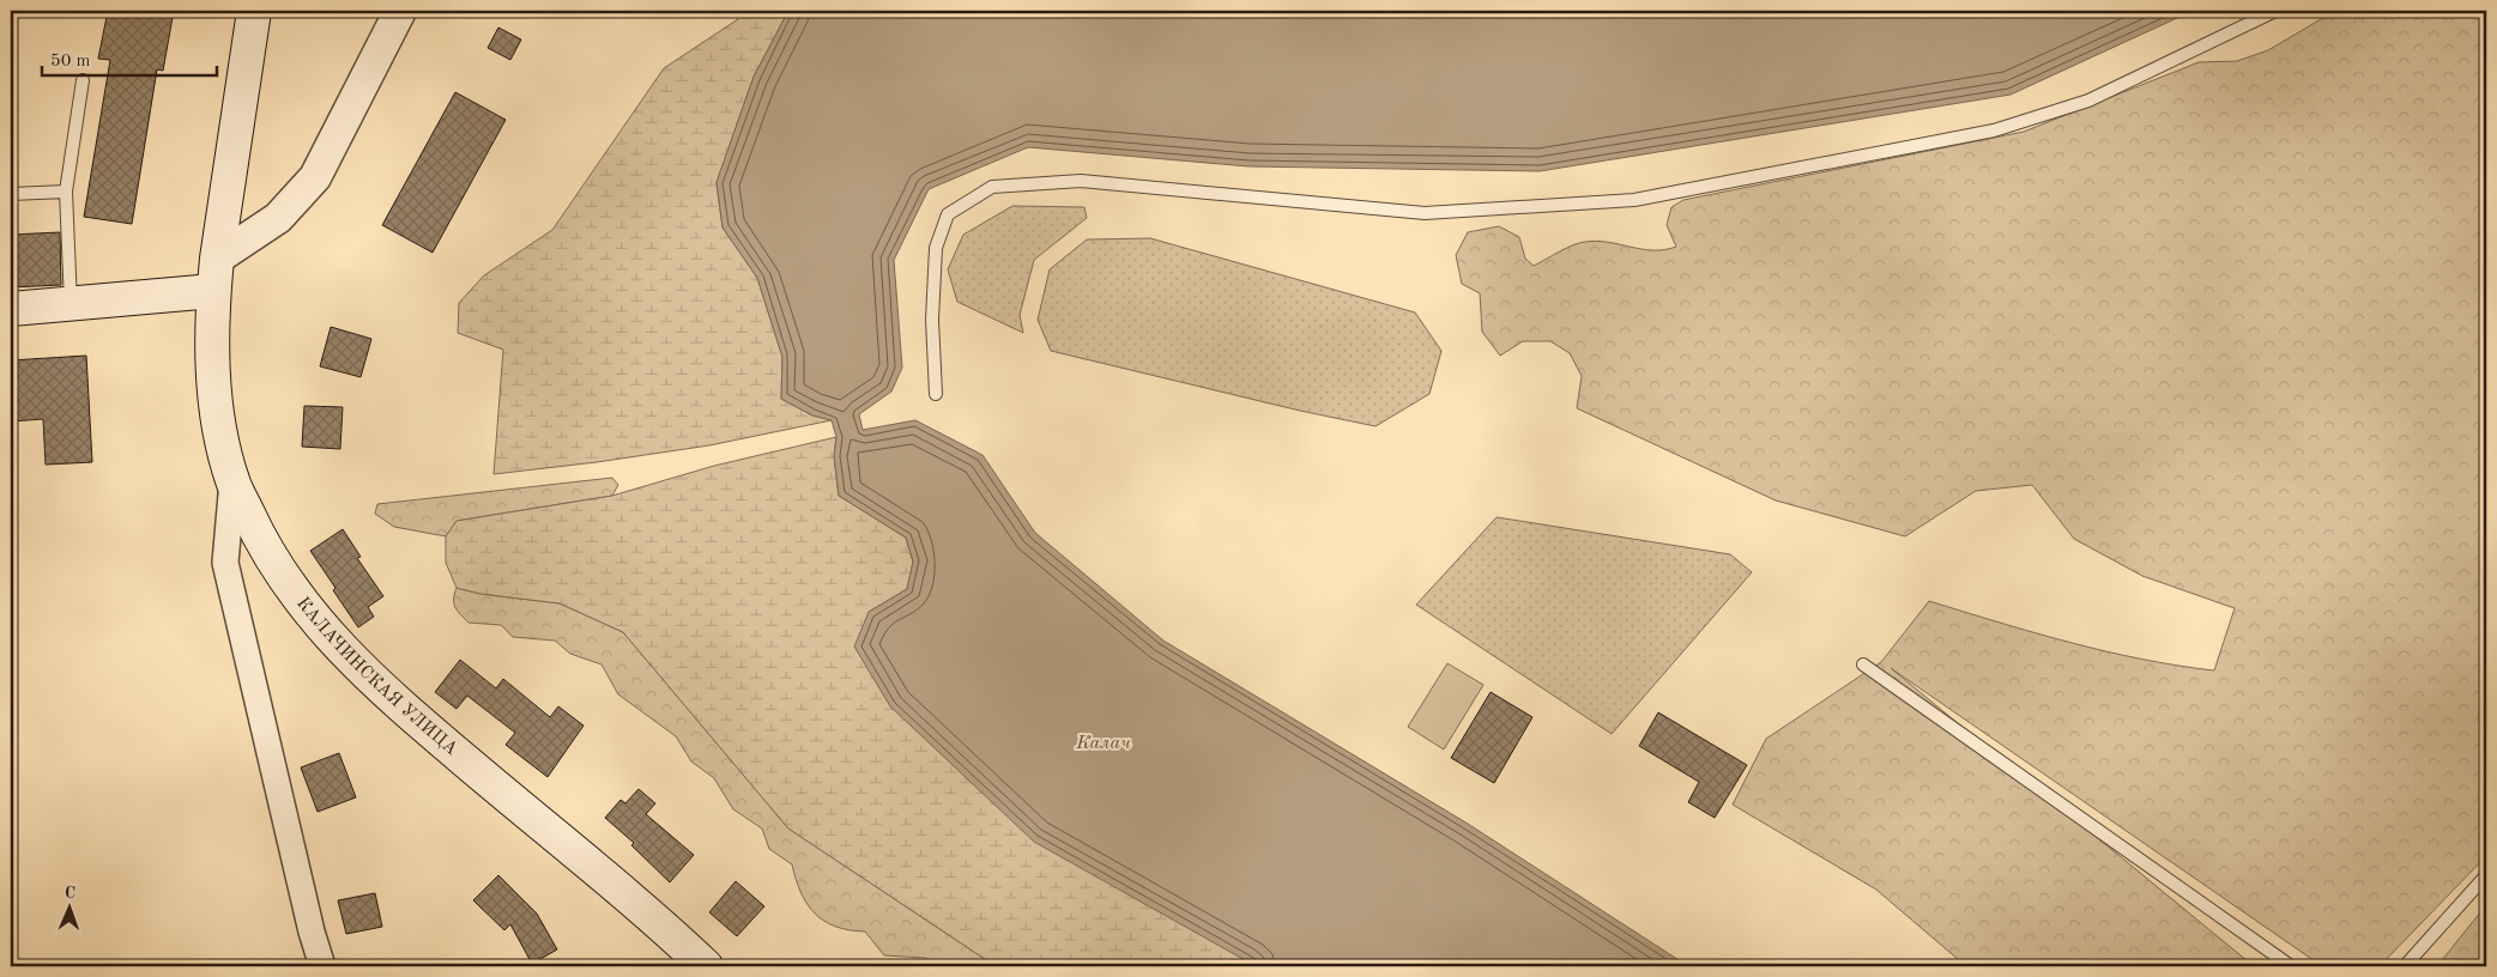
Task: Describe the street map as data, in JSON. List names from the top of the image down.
{
  "streets": {
    "main road": ["КАЛАЧИНСКАЯ УЛИЦА"]
  },
  "water": ["Калач"],
  "scale_bar": "50 m",
  "north": "top"
}
